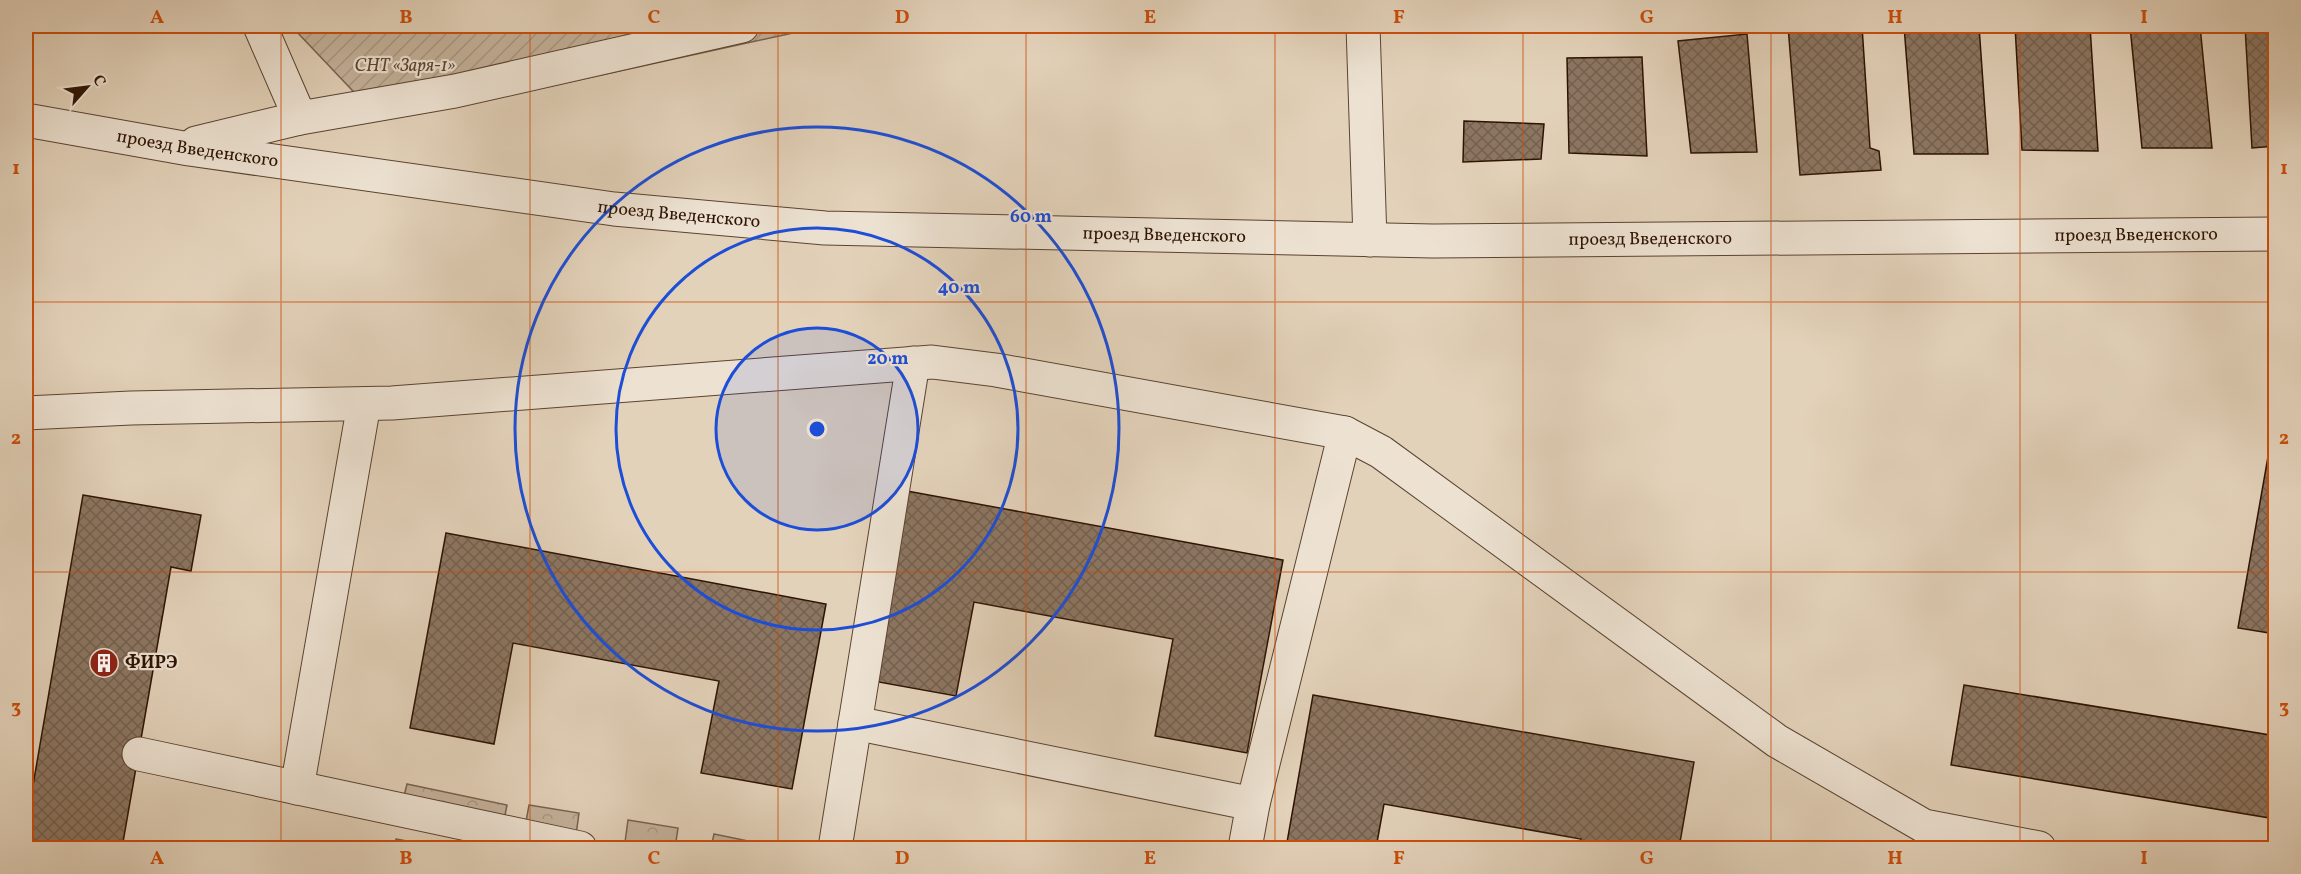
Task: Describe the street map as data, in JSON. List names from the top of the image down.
{
  "streets": {
    "street": ["проезд Введенского"]
  },
  "parks": ["СНТ «Заря-1»"],
  "places": {
    "building": ["ФИРЭ"]
  },
  "north": "top right",
  "grid": {
    "columns": [
      "A",
      "B",
      "C",
      "D",
      "E",
      "F",
      "G",
      "H",
      "I"
    ],
    "rows": ["1", "2", "3"]
  },
  "rings": ["60 m", "40 m", "20 m"]
}
